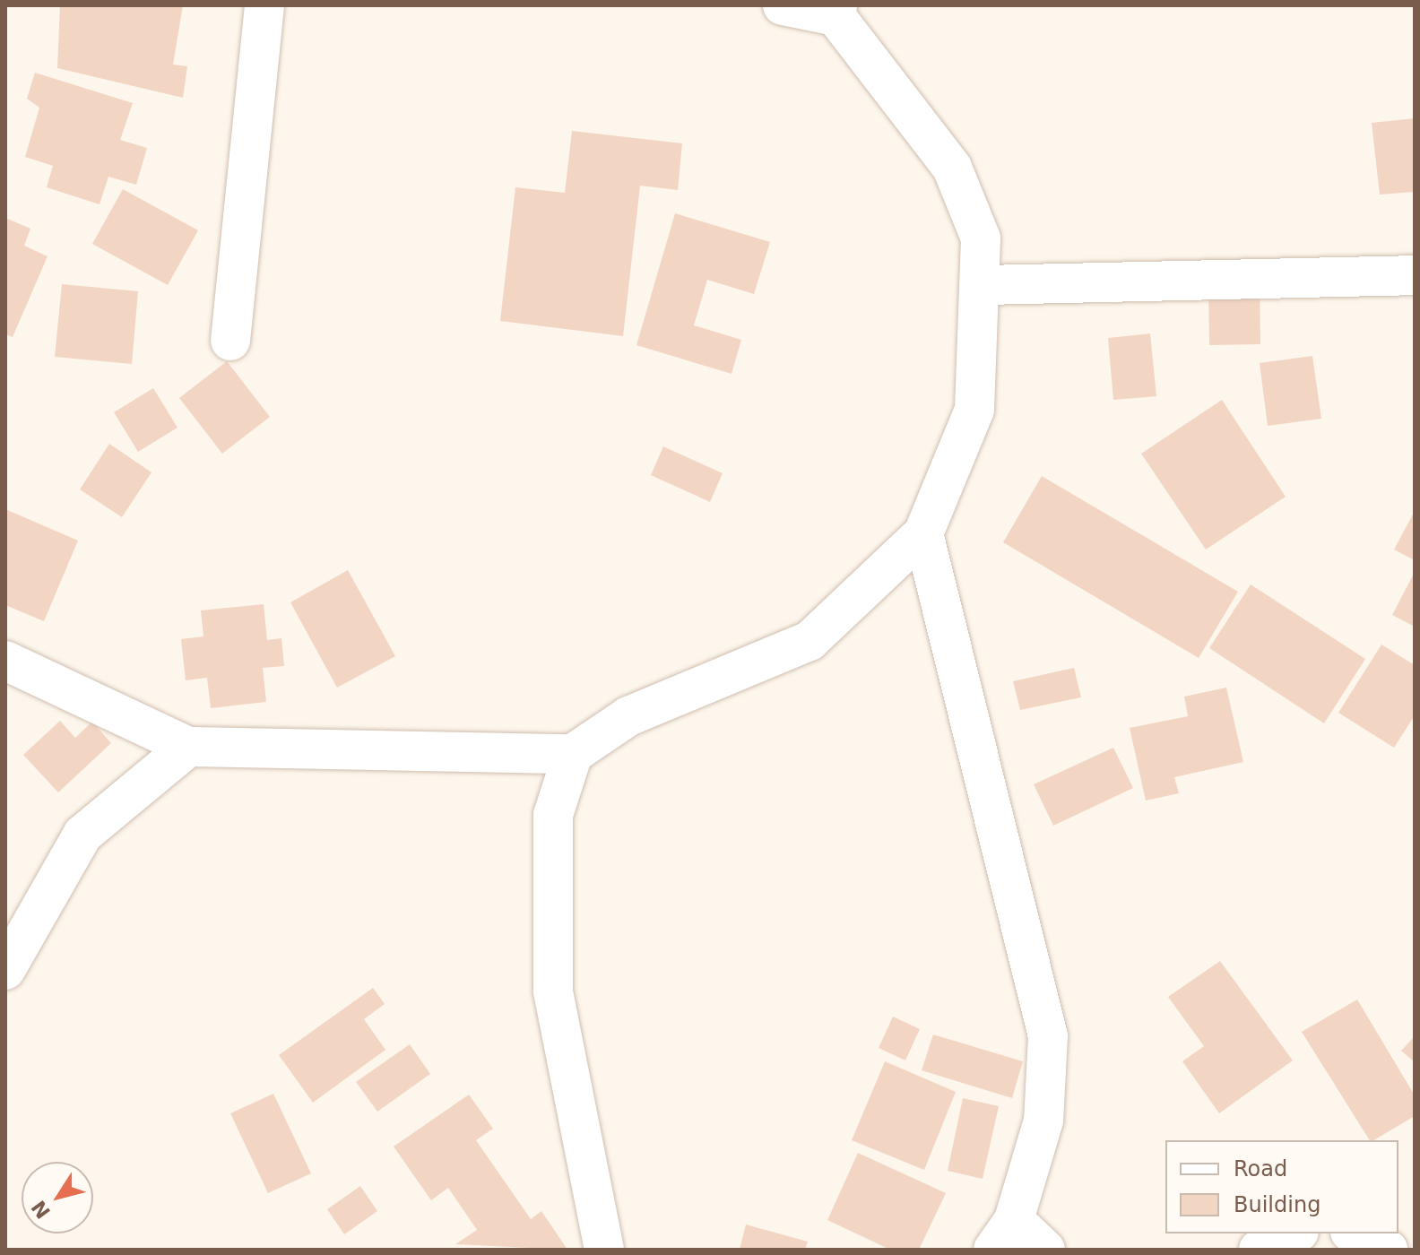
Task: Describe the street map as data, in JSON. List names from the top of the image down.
{
  "legend": ["Road", "Building"],
  "north": "bottom left"
}
